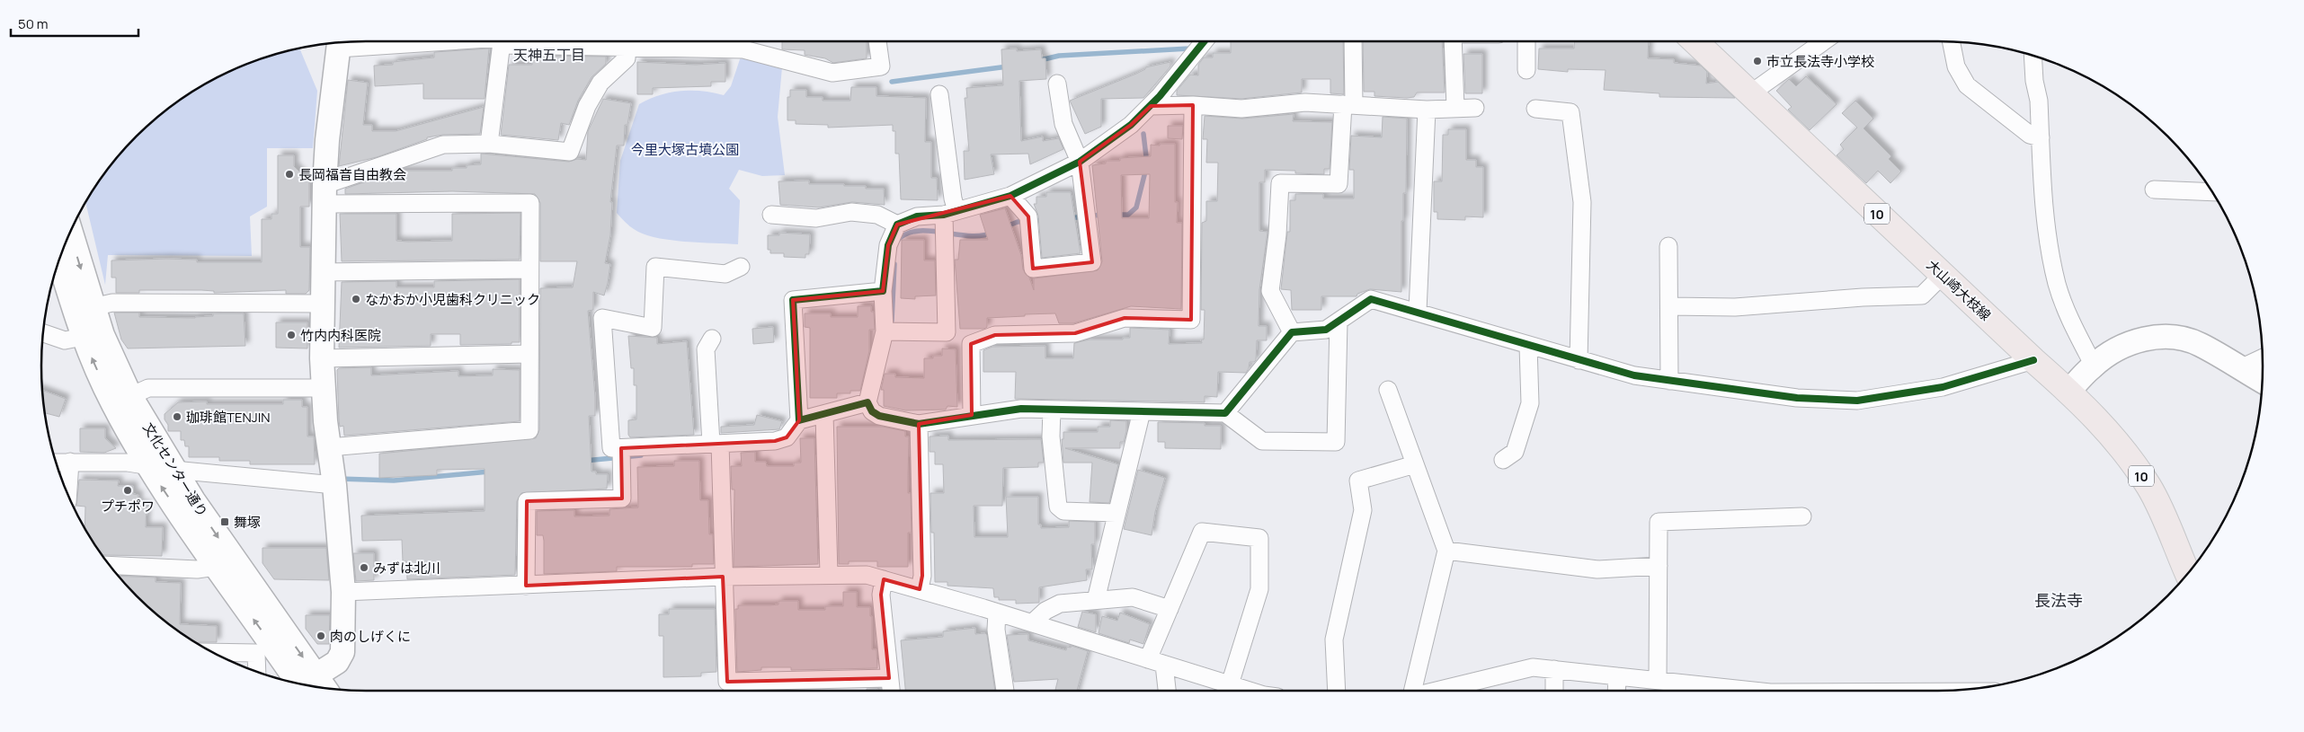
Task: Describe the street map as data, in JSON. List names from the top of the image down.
{
  "streets": {
    "main road": ["10", "大山崎大枝線"],
    "street": ["文化センター通り"]
  },
  "districts": ["天神五丁目", "長法寺"],
  "parks": ["今里大塚古墳公園"],
  "places": {
    "other": [
      "市立長法寺小学校",
      "長岡福音自由教会",
      "なかおか小児歯科クリニック",
      "竹内内科医院",
      "珈琲館TENJIN",
      "プチポワ",
      "みずは北川",
      "肉のしげくに"
    ],
    "transit": ["舞塚"]
  },
  "scale_bar": "50 m"
}
